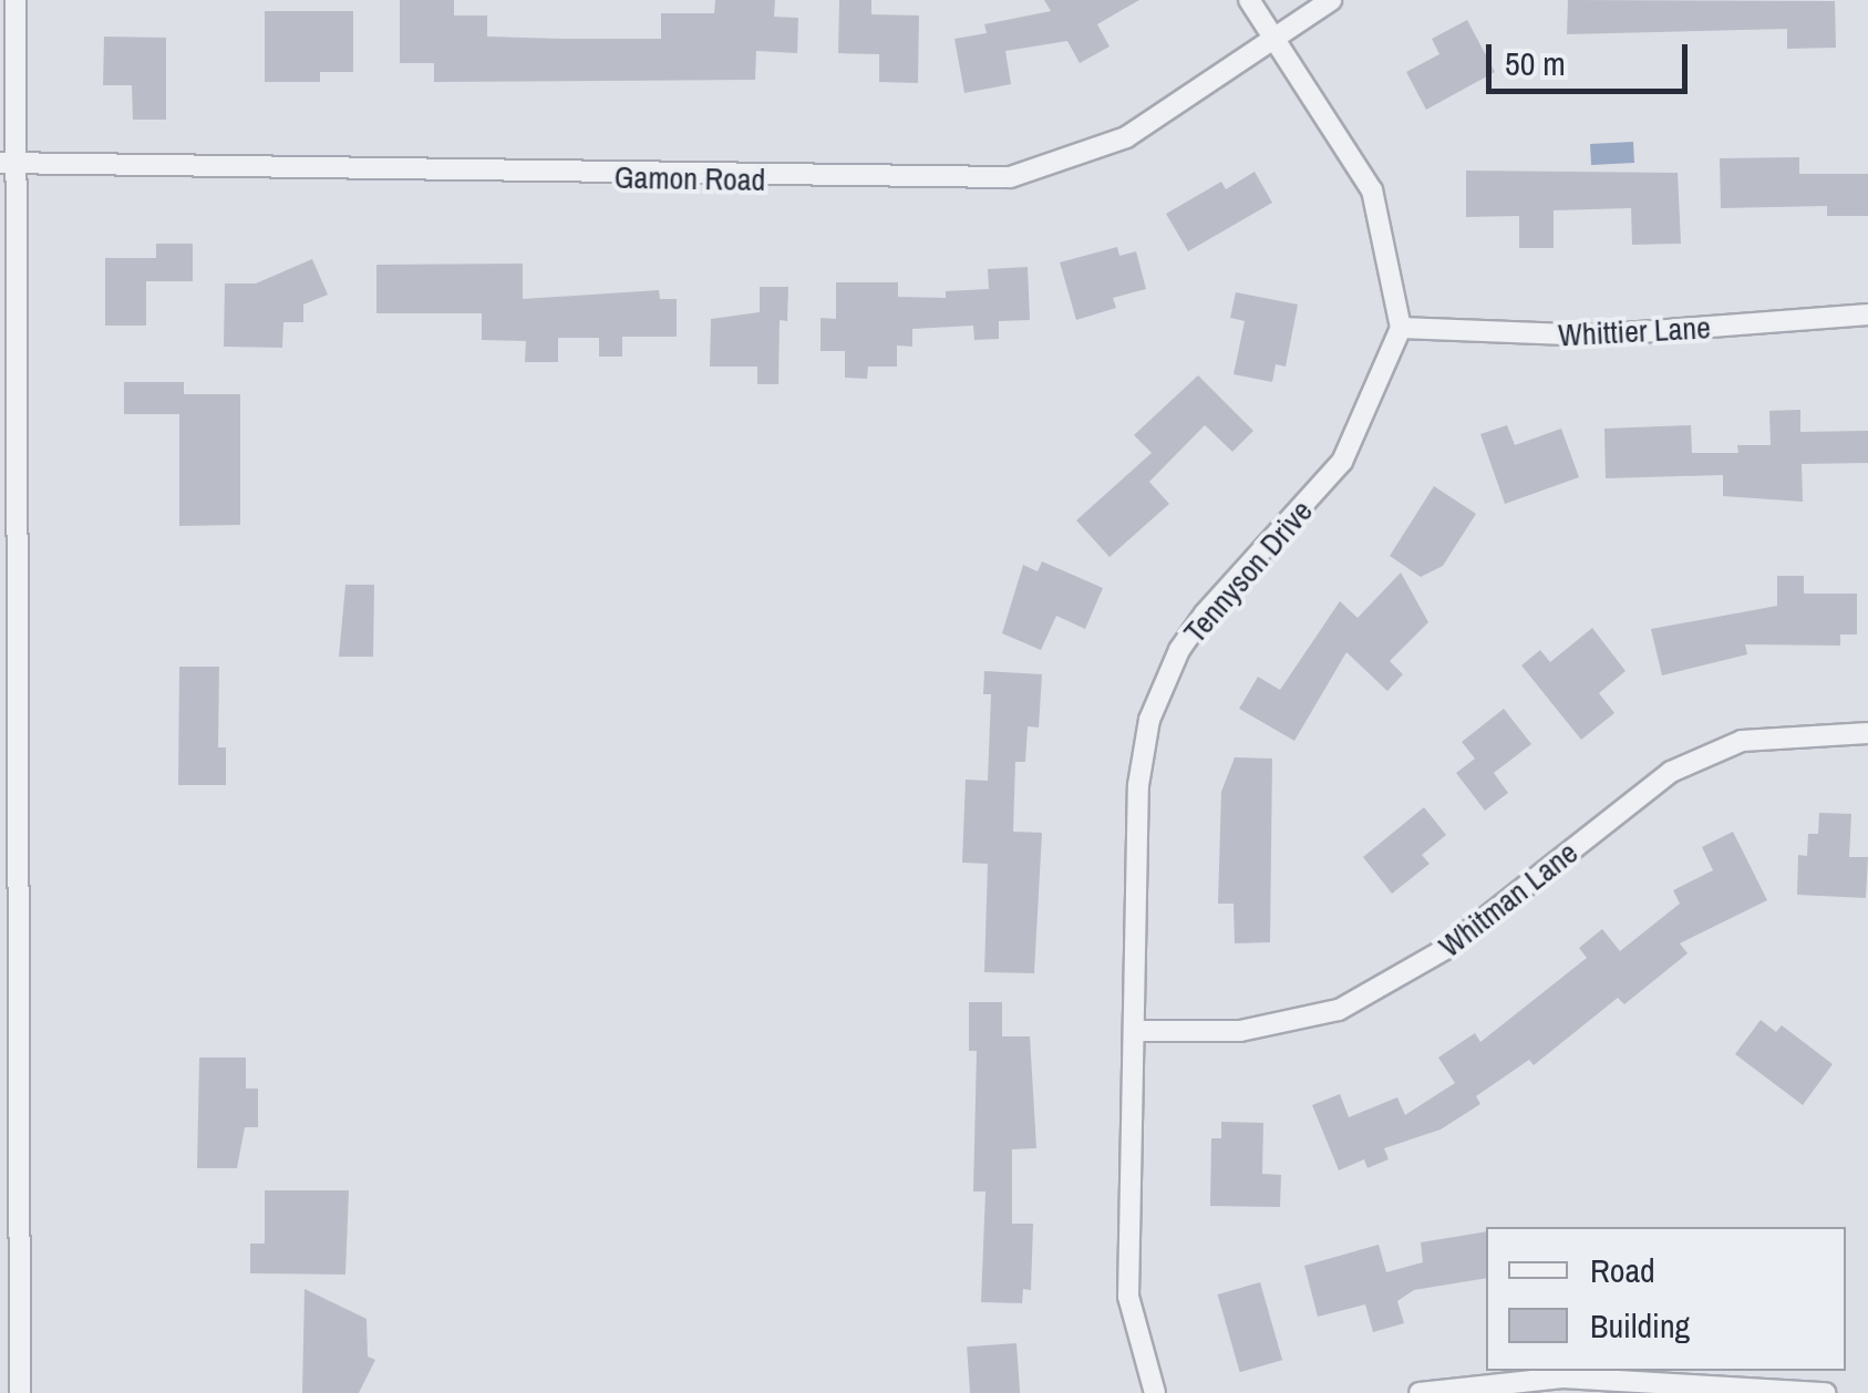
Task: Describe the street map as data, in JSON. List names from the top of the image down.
{
  "streets": {
    "street": [
      "Gamon Road",
      "Whittier Lane",
      "Tennyson Drive",
      "Whitman Lane"
    ]
  },
  "crossings": [
    ["Whittier Lane", "Tennyson Drive"],
    ["Tennyson Drive", "Whitman Lane"]
  ],
  "legend": ["Road", "Building"],
  "scale_bar": "50 m"
}
